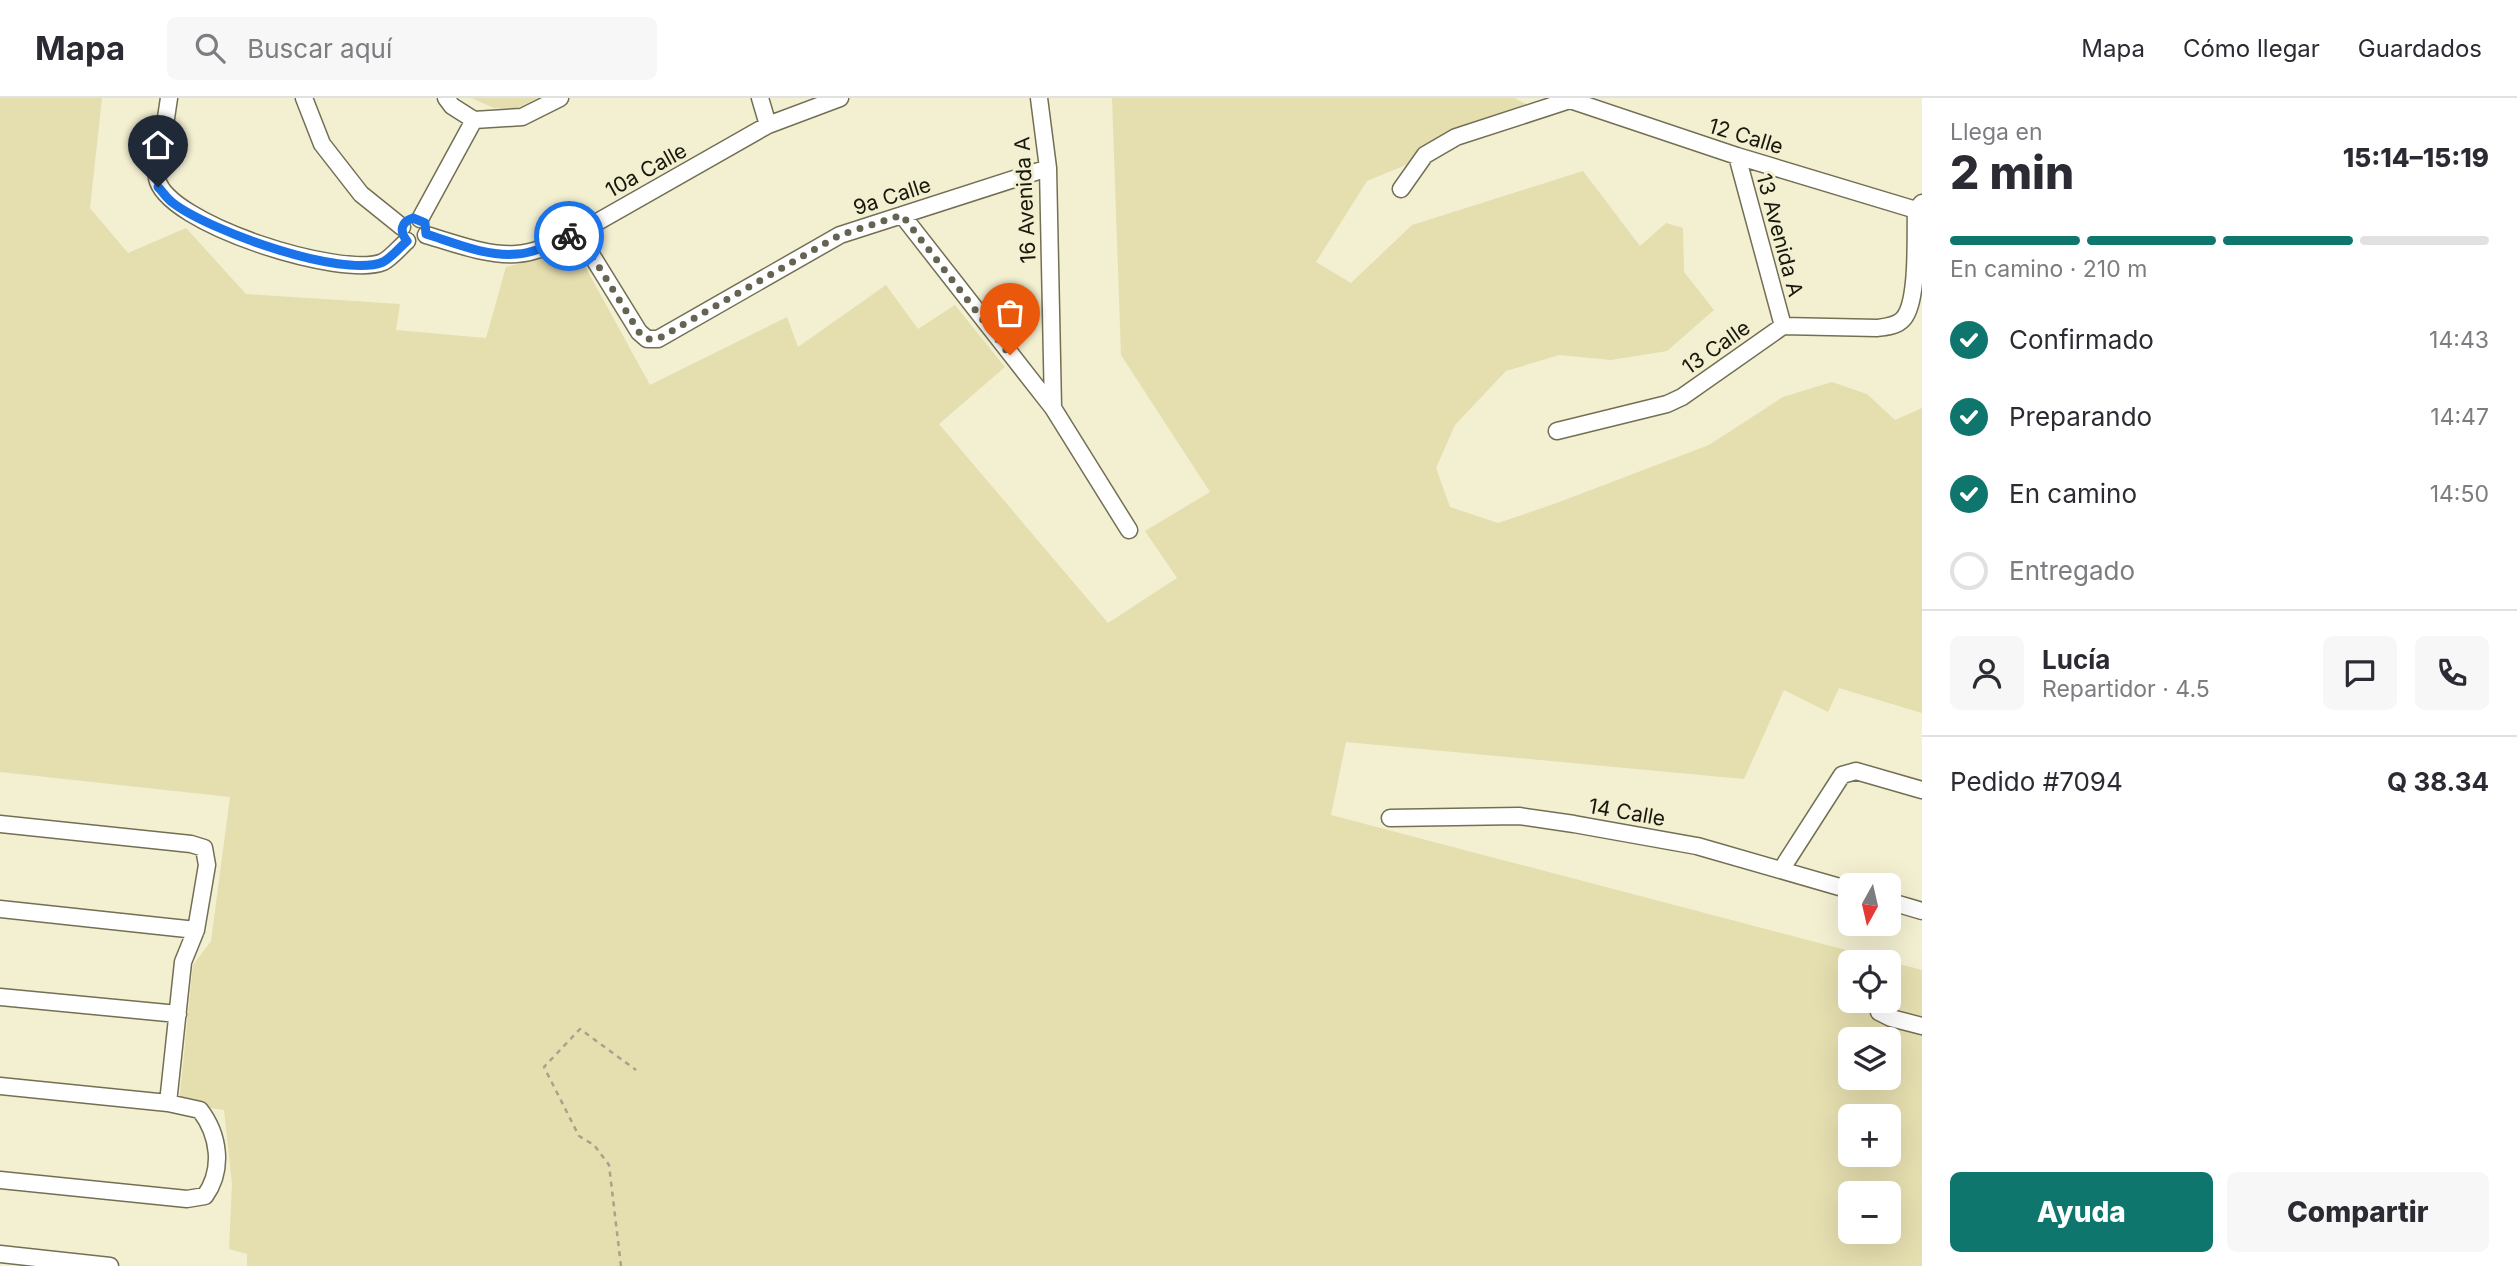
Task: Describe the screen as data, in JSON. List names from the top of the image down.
{
  "streets": {
    "street": [
      "12 Calle",
      "10a Calle",
      "9a Calle",
      "16 Avenida A",
      "13 Avenida A",
      "13 Calle",
      "14 Calle"
    ]
  },
  "crossings": [
    ["12 Calle", "13 Avenida A"],
    ["12 Calle", "13 Calle"],
    ["10a Calle", "9a Calle"],
    ["9a Calle", "16 Avenida A"],
    ["13 Avenida A", "13 Calle"]
  ],
  "north": "bottom",
  "page": {
    "header": "Mapa",
    "search": "Buscar aquí",
    "nav": ["Mapa", "Cómo llegar", "Guardados"],
    "heading": ["2 min", "Llega en", "15:14–15:19"],
    "panel": [
      "Lucía",
      "Repartidor · 4.5",
      "Pedido #7094",
      "Q 38.34"
    ],
    "bar": "En camino · 210 m",
    "list": [
      ["Confirmado", "14:43"],
      ["Preparando", "14:47"],
      ["En camino", "14:50"],
      "Entregado"
    ],
    "map_buttons": ["+", "−"],
    "buttons": ["Ayuda", "Compartir"]
  }
}
